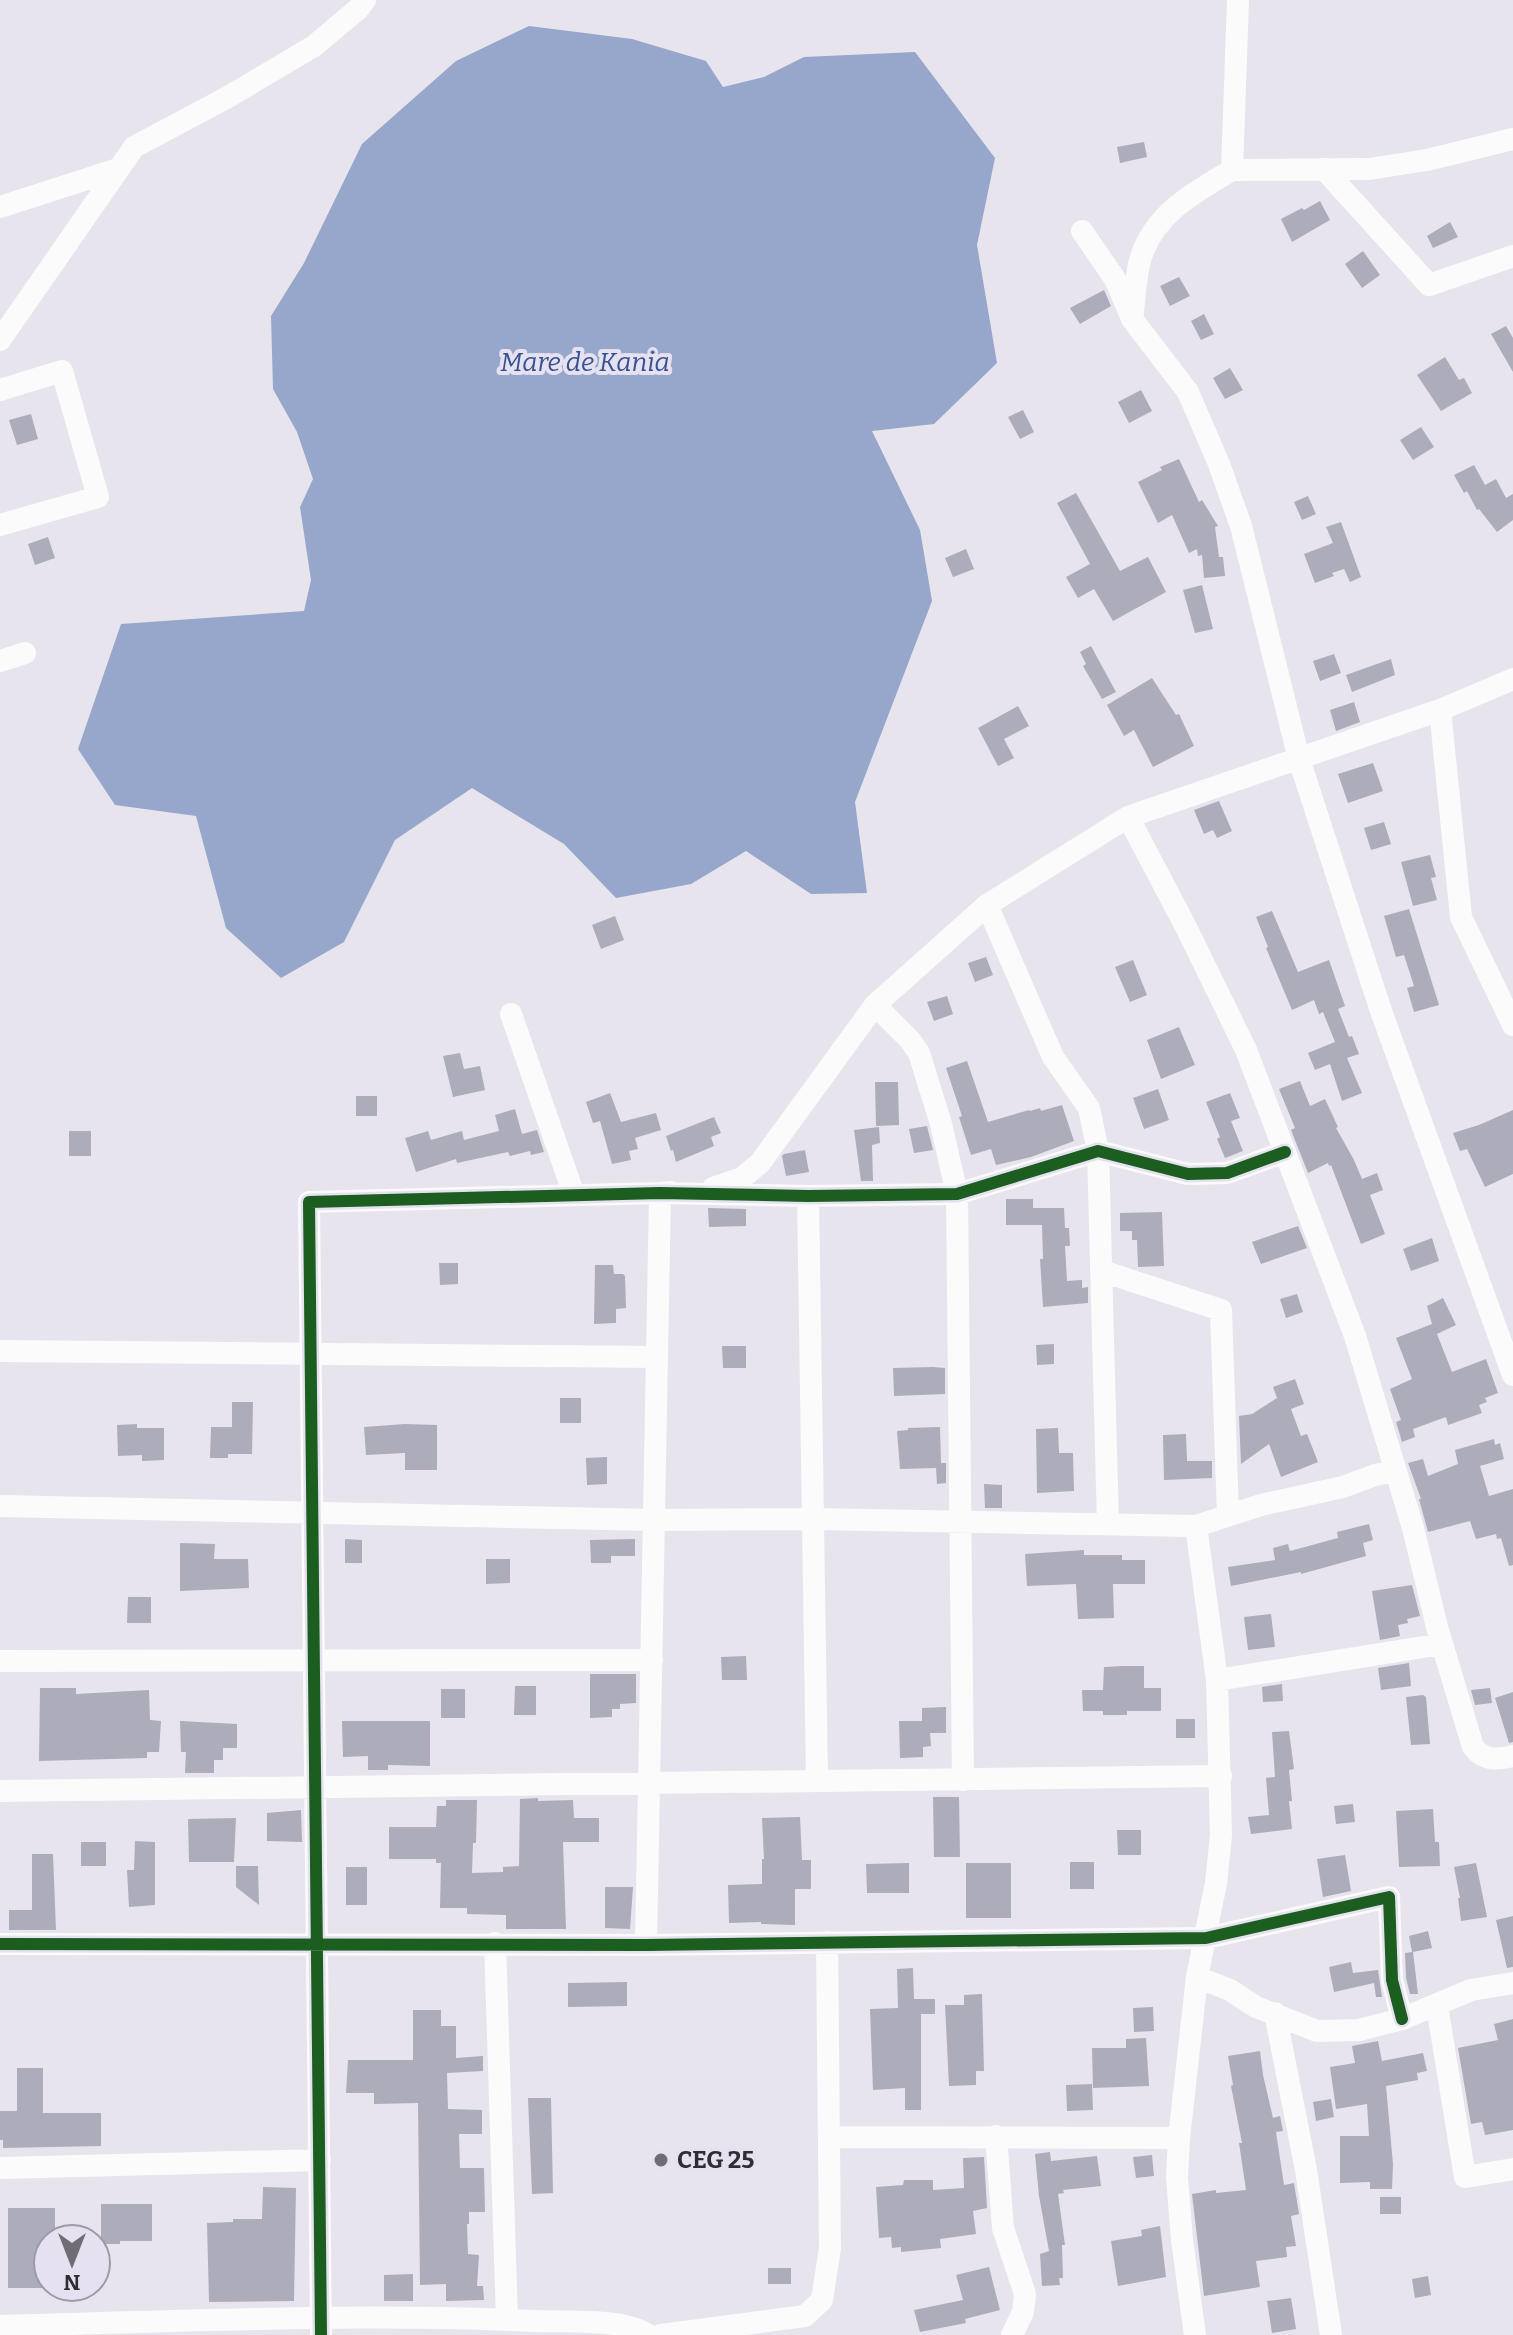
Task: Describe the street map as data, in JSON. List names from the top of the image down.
{
  "water": ["Mare de Kania"],
  "places": ["CEG 25"],
  "north": "bottom"
}
